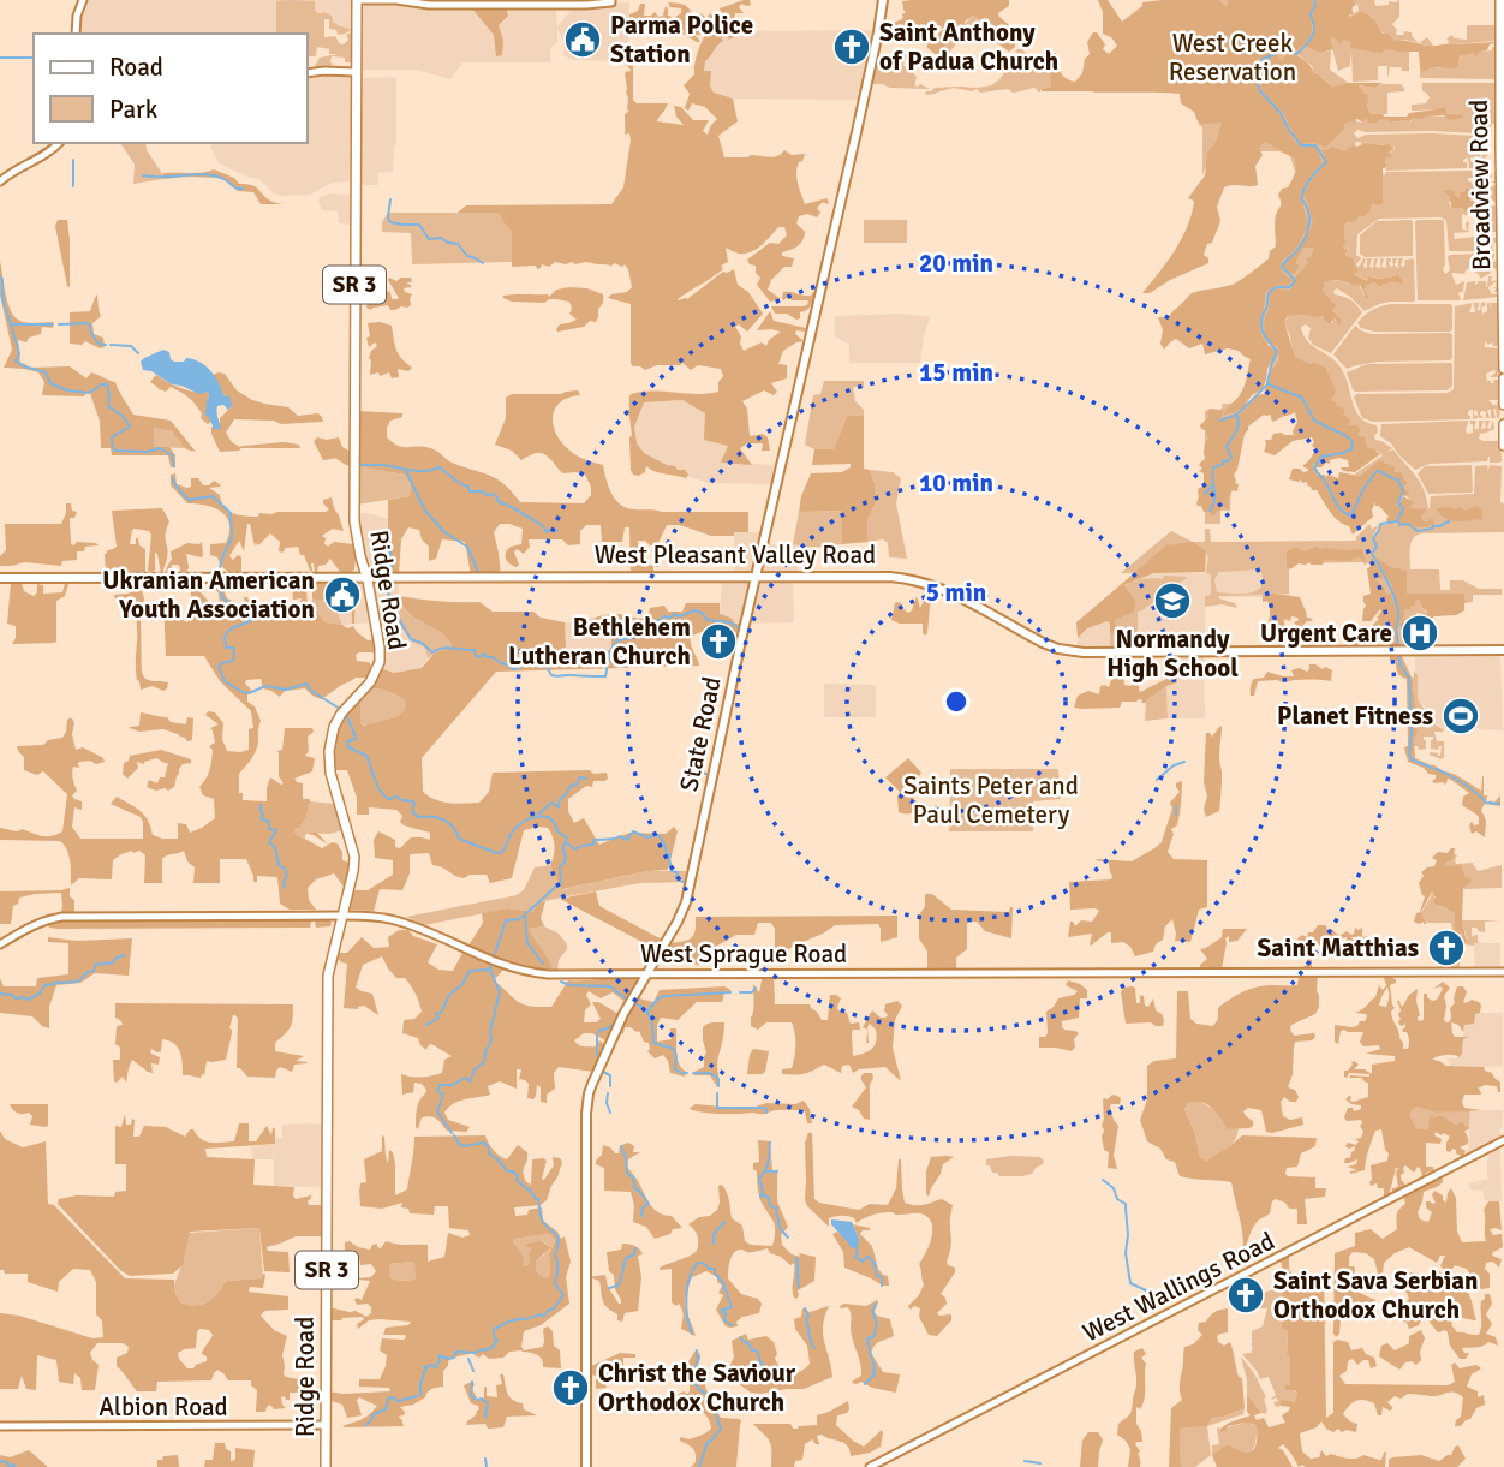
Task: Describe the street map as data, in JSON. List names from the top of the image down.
{
  "streets": {
    "main road": [
      "Broadview Road",
      "SR 3",
      "West Pleasant Valley Road",
      "Ridge Road",
      "State Road"
    ],
    "street": ["West Sprague Road", "West Wallings Road", "Albion Road"]
  },
  "crossings": [
    ["West Pleasant Valley Road", "Ridge Road"],
    ["West Pleasant Valley Road", "State Road"],
    ["Ridge Road", "West Sprague Road"],
    ["Ridge Road", "Albion Road"],
    ["State Road", "West Sprague Road"]
  ],
  "parks": ["West Creek Reservation", "Saints Peter and Paul Cemetery"],
  "places": {
    "public building": ["Parma Police Station", "Ukranian American Youth Association"],
    "church": [
      "Saint Anthony of Padua Church",
      "Bethlehem Lutheran Church",
      "Saint Matthias",
      "Saint Sava Serbian Orthodox Church",
      "Christ the Saviour Orthodox Church"
    ],
    "school or university": ["Normandy High School"],
    "hospital": ["Urgent Care"],
    "sports": ["Planet Fitness"]
  },
  "legend": ["Road", "Park"],
  "rings": [
    "20 min",
    "15 min",
    "10 min",
    "5 min"
  ]
}
